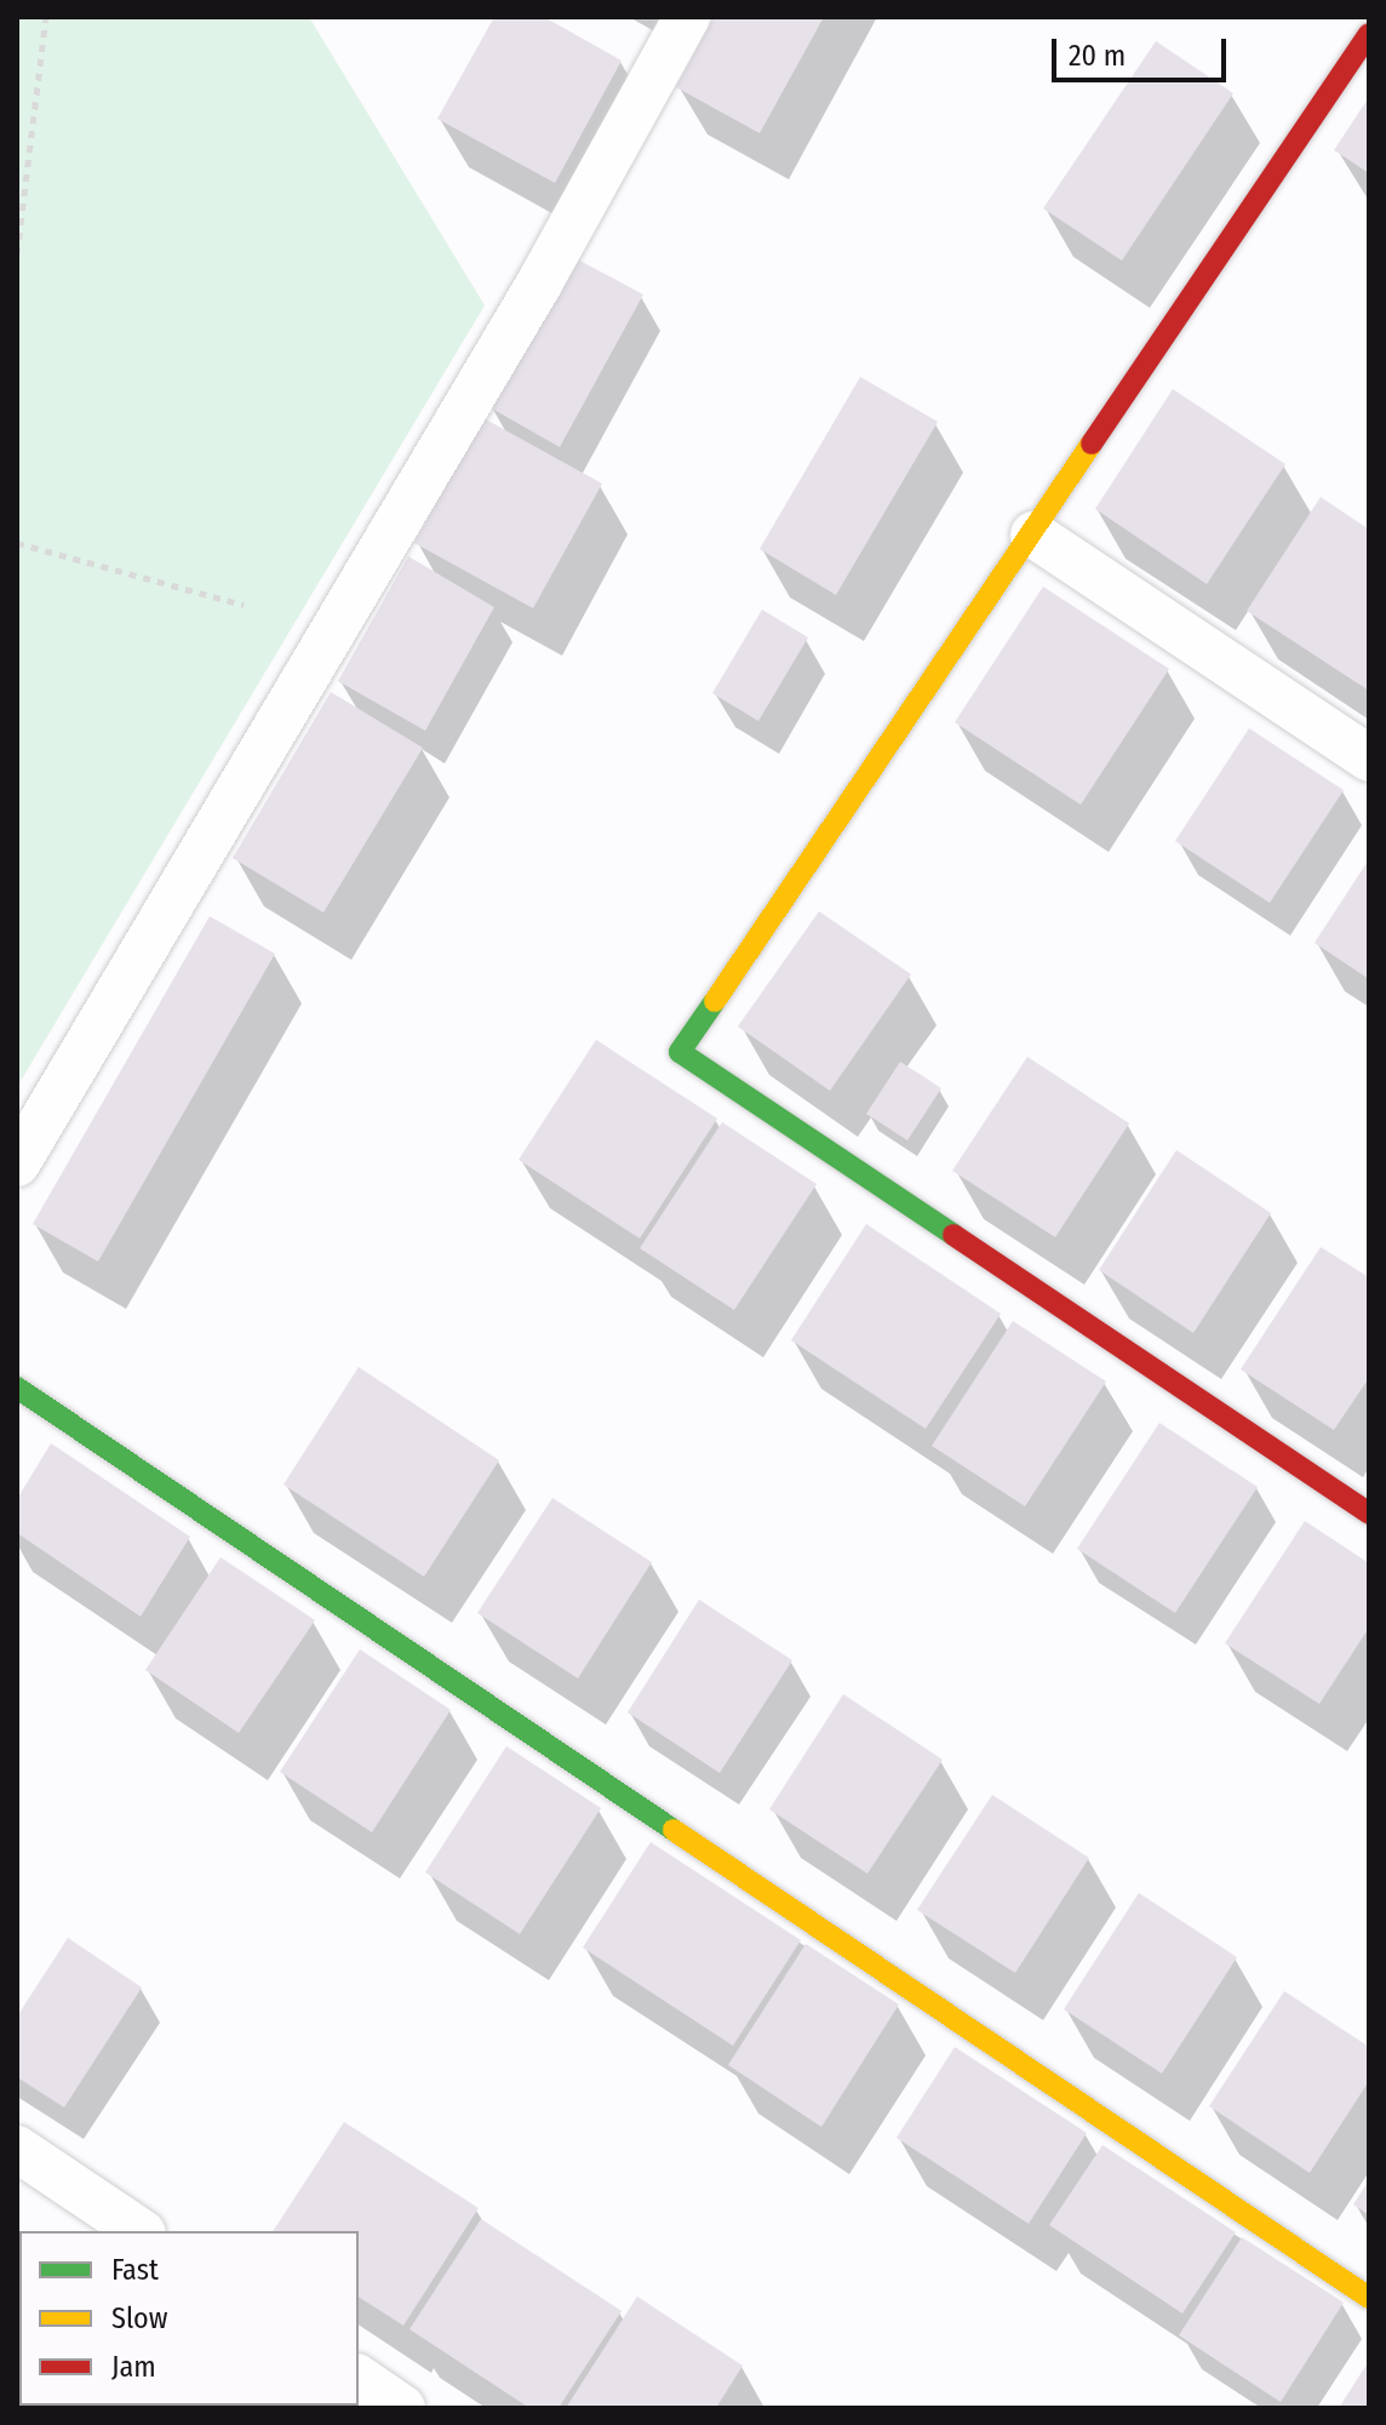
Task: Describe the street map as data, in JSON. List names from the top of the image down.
{
  "legend": ["Fast", "Slow", "Jam"],
  "scale_bar": "20 m"
}
